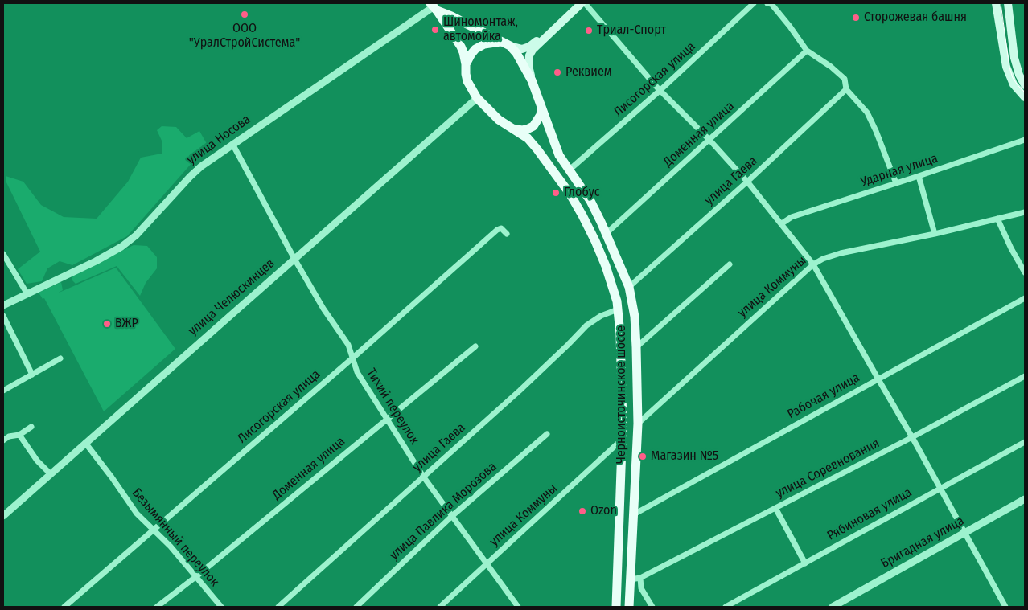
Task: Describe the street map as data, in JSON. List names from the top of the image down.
{
  "streets": {
    "main road": ["Черноисточинское шоссе"],
    "street": [
      "Лисогорская улица",
      "Доменная улица",
      "улица Носова",
      "Ударная улица",
      "улица Гаева",
      "улица Коммуны",
      "улица Челюскинцев",
      "Рабочая улица",
      "Тихий переулок",
      "улица Соревнования",
      "улица Павлика Морозова",
      "Рябиновая улица",
      "Безымянный переулок",
      "Бригадная улица"
    ]
  },
  "crossings": [
    ["Лисогорская улица", "Черноисточинское шоссе"],
    ["Лисогорская улица", "Тихий переулок"],
    ["Лисогорская улица", "Безымянный переулок"],
    ["Доменная улица", "Черноисточинское шоссе"],
    ["Доменная улица", "Тихий переулок"],
    ["Доменная улица", "Безымянный переулок"],
    ["улица Носова", "Тихий переулок"],
    ["улица Гаева", "Черноисточинское шоссе"],
    ["улица Гаева", "Тихий переулок"],
    ["улица Коммуны", "Черноисточинское шоссе"],
    ["улица Коммуны", "Тихий переулок"],
    ["улица Челюскинцев", "Черноисточинское шоссе"],
    ["улица Челюскинцев", "Тихий переулок"],
    ["улица Челюскинцев", "Безымянный переулок"],
    ["Черноисточинское шоссе", "Рабочая улица"],
    ["Черноисточинское шоссе", "улица Соревнования"],
    ["Тихий переулок", "улица Павлика Морозова"]
  ],
  "places": [
    "ООО \"УралСтройСистема\"",
    "Сторожевая башня",
    "Шиномонтаж, автомойка",
    "Триал-Спорт",
    "Реквием",
    "Глобус",
    "ВЖР",
    "Магазин №5",
    "Ozon"
  ]
}
